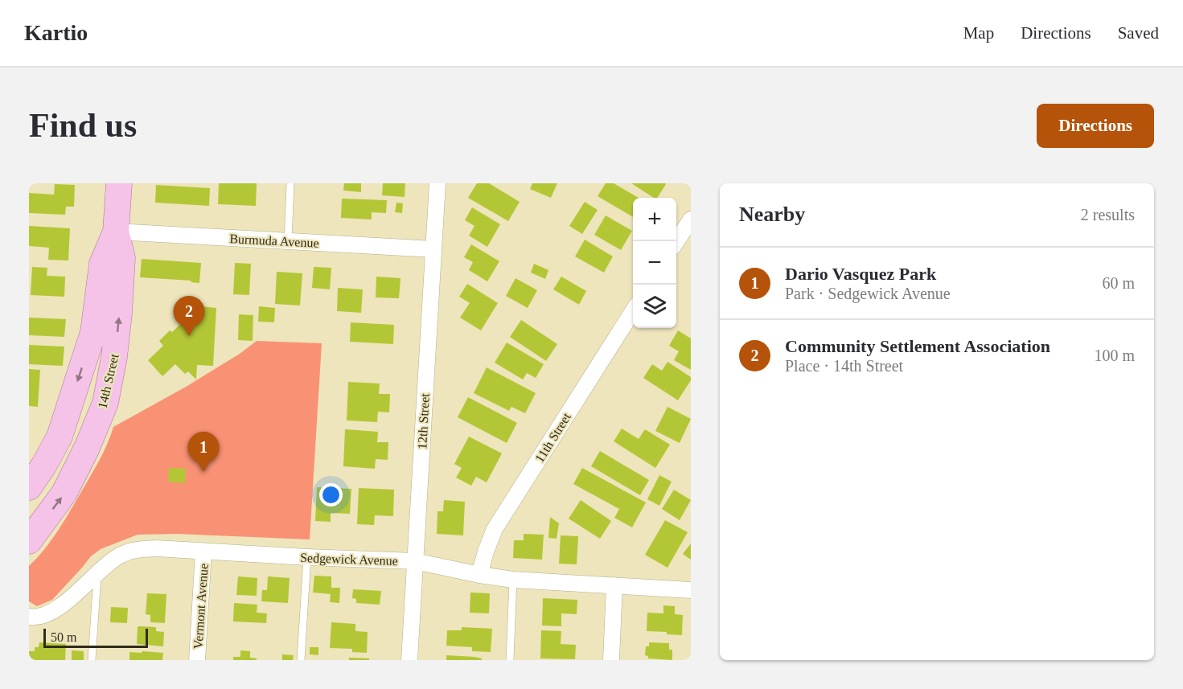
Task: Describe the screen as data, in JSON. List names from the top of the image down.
{
  "streets": {
    "main road": ["14th Street"],
    "street": [
      "Burmuda Avenue",
      "12th Street",
      "11th Street",
      "Sedgewick Avenue",
      "Vermont Avenue"
    ]
  },
  "crossings": [
    ["Burmuda Avenue", "14th Street"],
    ["Burmuda Avenue", "12th Street"],
    ["12th Street", "Sedgewick Avenue"],
    ["11th Street", "Sedgewick Avenue"],
    ["Sedgewick Avenue", "Vermont Avenue"]
  ],
  "scale_bar": "50 m",
  "page": {
    "header": "Kartio",
    "nav": ["Map", "Directions", "Saved"],
    "buttons": "Directions",
    "title": "Find us",
    "heading": ["Nearby", "2 results"],
    "map_buttons": ["+", "−"],
    "list": [
      {
        "mark": "1",
        "name": "Dario Vasquez Park",
        "note": "Park · Sedgewick Avenue",
        "value": "60 m"
      },
      {
        "mark": "2",
        "name": "Community Settlement Association",
        "note": "Place · 14th Street",
        "value": "100 m"
      }
    ],
    "pins": ["2", "1"],
    "scale": "50 m"
  }
}
